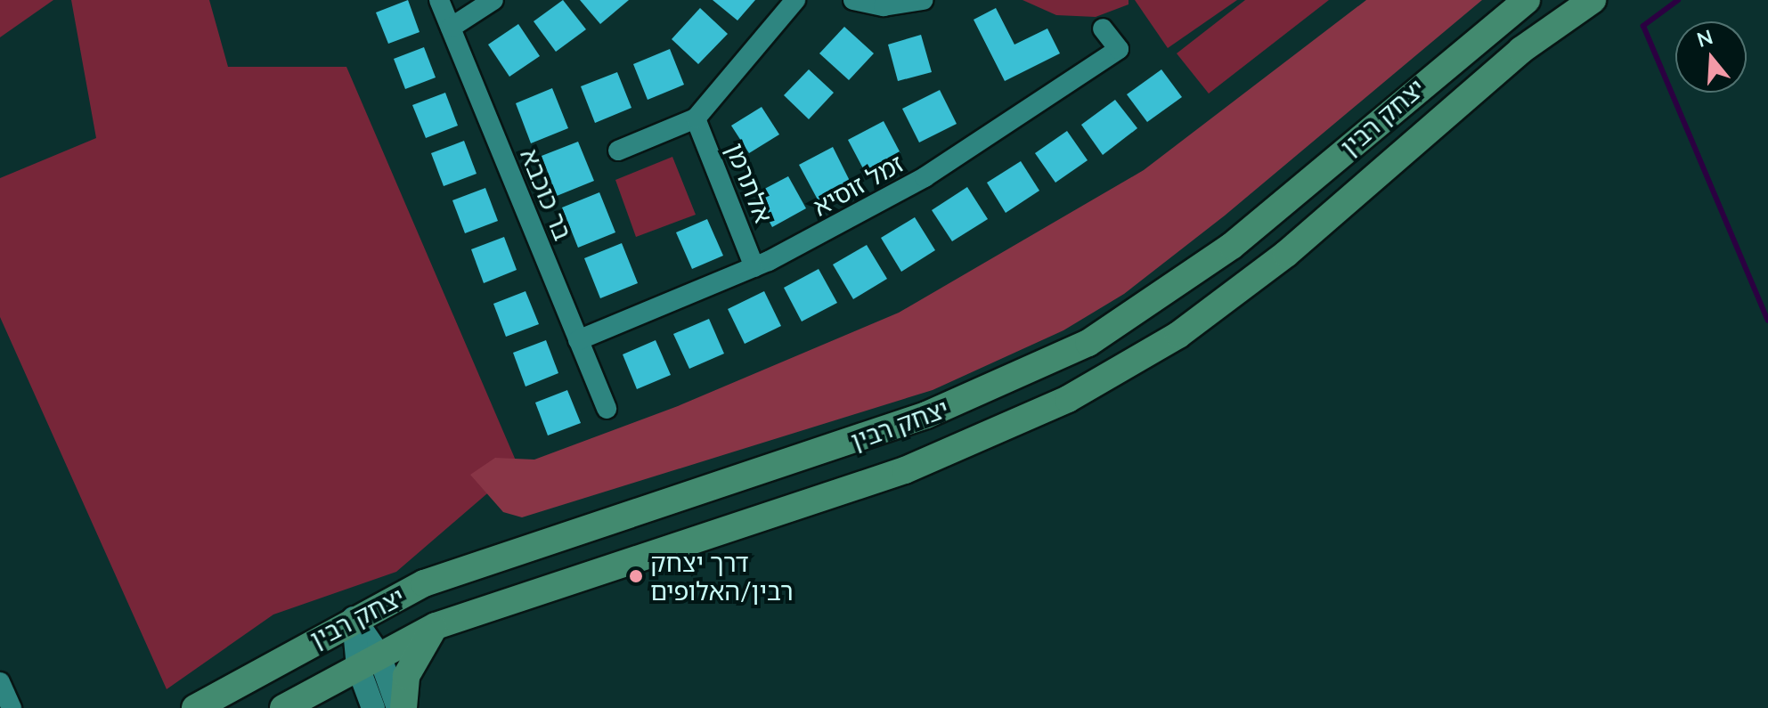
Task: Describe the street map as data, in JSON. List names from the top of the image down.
{
  "streets": {
    "main road": ["יצחק רבין"],
    "street": ["אלתרמן", "זמל זוסיא", "בר כוכבא"]
  },
  "crossings": [
    ["אלתרמן", "זמל זוסיא"],
    ["זמל זוסיא", "בר כוכבא"]
  ],
  "places": ["דרך יצחק רבין/האלופים"],
  "north": "top"
}
